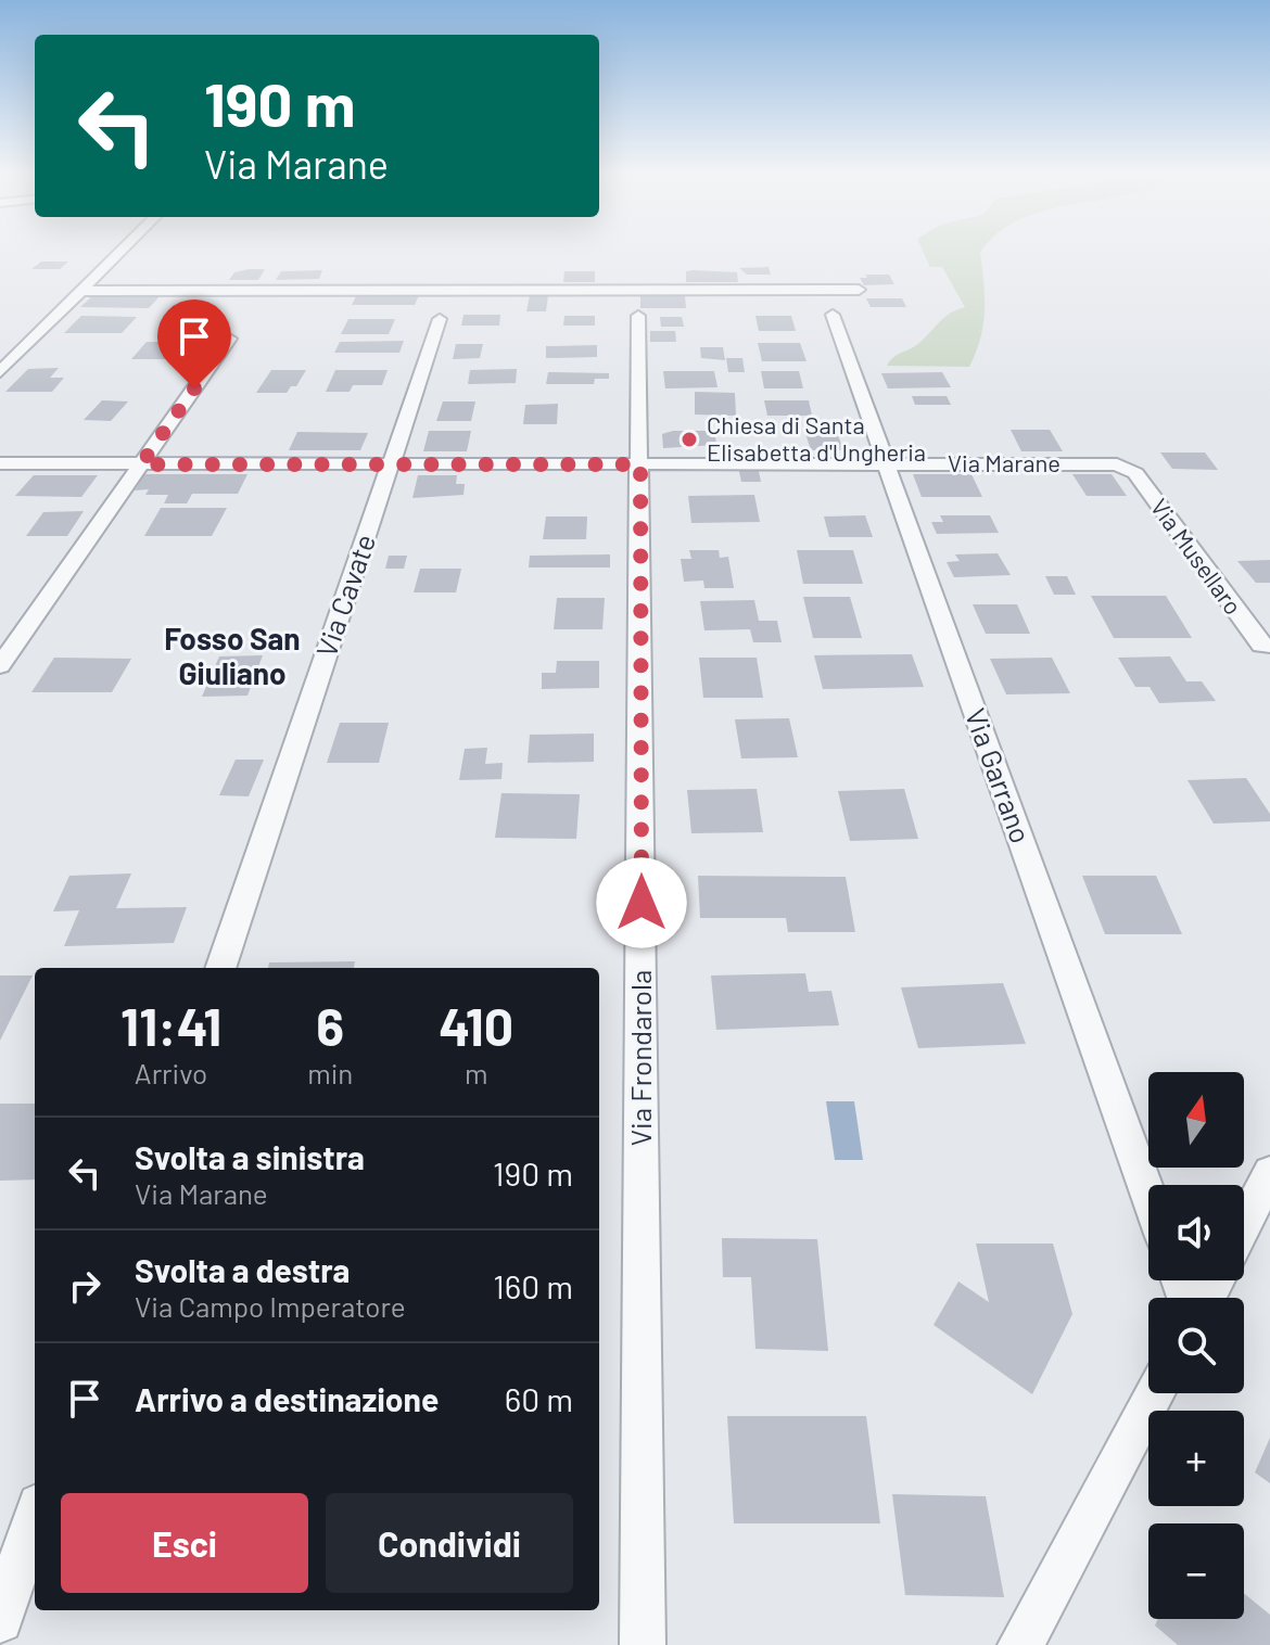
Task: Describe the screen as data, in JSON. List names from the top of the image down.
{
  "streets": {
    "street": [
      "Via Marane",
      "Via Musellaro",
      "Via Cavate",
      "Via Garrano",
      "Via Frondarola"
    ]
  },
  "crossings": [
    ["Via Marane", "Via Musellaro"],
    ["Via Marane", "Via Cavate"],
    ["Via Marane", "Via Garrano"],
    ["Via Marane", "Via Frondarola"]
  ],
  "districts": ["Fosso San Giuliano"],
  "places": ["Chiesa di Santa Elisabetta d'Ungheria"],
  "north": "top",
  "page": {
    "turn": ["190 m", "Via Marane"],
    "eta": [
      "11:41",
      "Arrivo",
      "6",
      "min",
      "410",
      "m"
    ],
    "map_buttons": ["+", "−"],
    "list": [
      {
        "name": "Svolta a sinistra",
        "note": "Via Marane",
        "value": "190 m"
      },
      {
        "name": "Svolta a destra",
        "note": "Via Campo Imperatore",
        "value": "160 m"
      },
      {
        "name": "Arrivo a destinazione",
        "value": "60 m"
      }
    ],
    "buttons": ["Esci", "Condividi"]
  }
}
